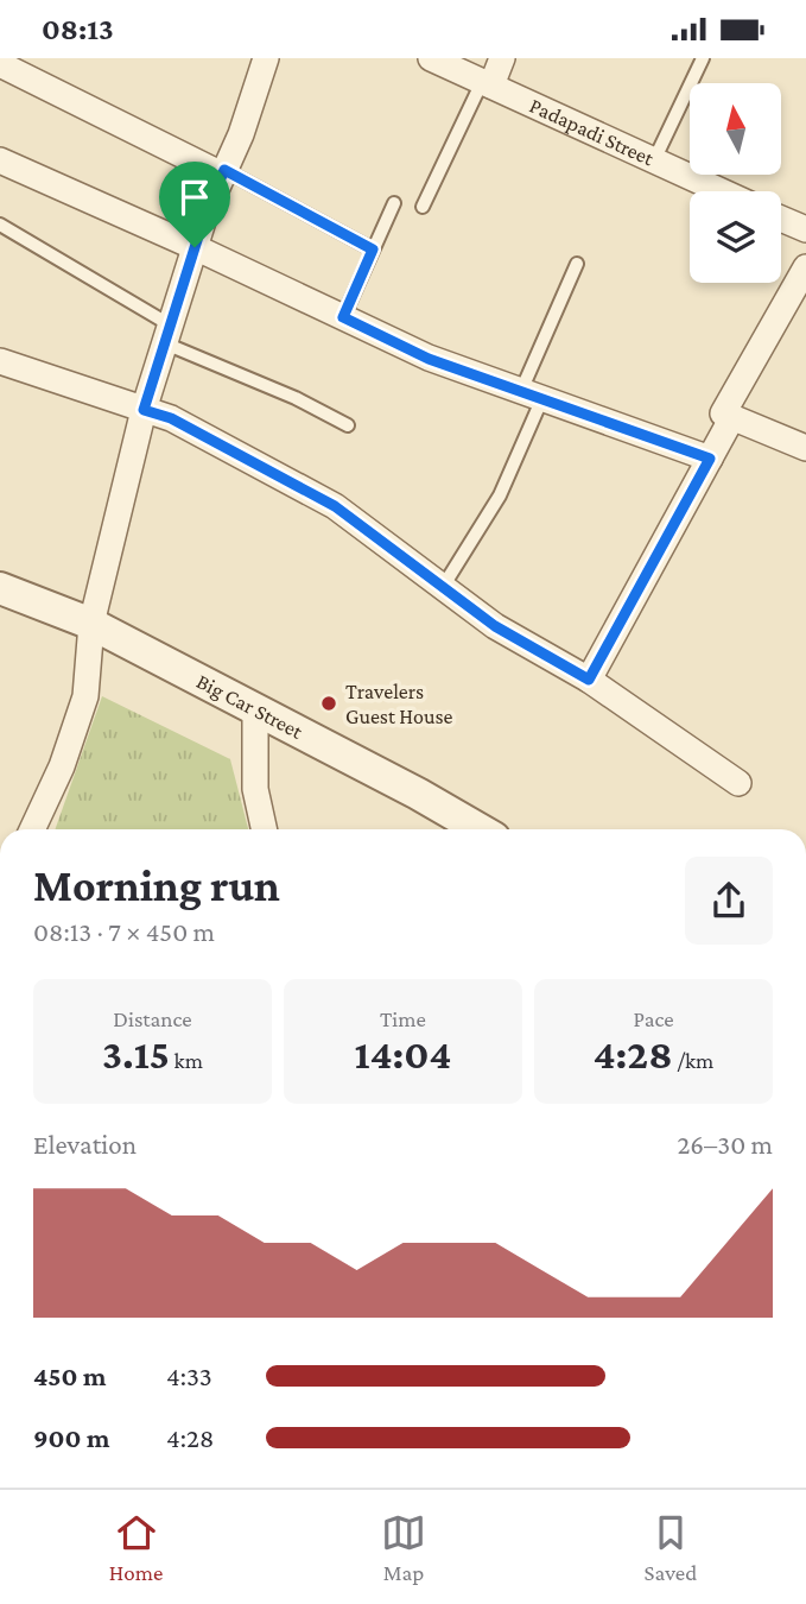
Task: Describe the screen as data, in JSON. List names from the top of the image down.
{
  "streets": {
    "street": ["Padapadi Street", "Big Car Street"]
  },
  "places": ["Travelers Guest House"],
  "north": "top",
  "page": {
    "status": "08:13",
    "heading": ["Morning run", "08:13 · 7 × 450 m"],
    "stats": [
      ["Distance", "3.15 km"],
      ["Time", "14:04"],
      ["Pace", "4:28 /km"]
    ],
    "chart": ["Elevation", "26–30 m"],
    "list": [
      {
        "name": "450 m",
        "note": "4:33"
      },
      {
        "name": "900 m",
        "note": "4:28"
      }
    ],
    "tabs": ["Home", "Map", "Saved"]
  }
}
